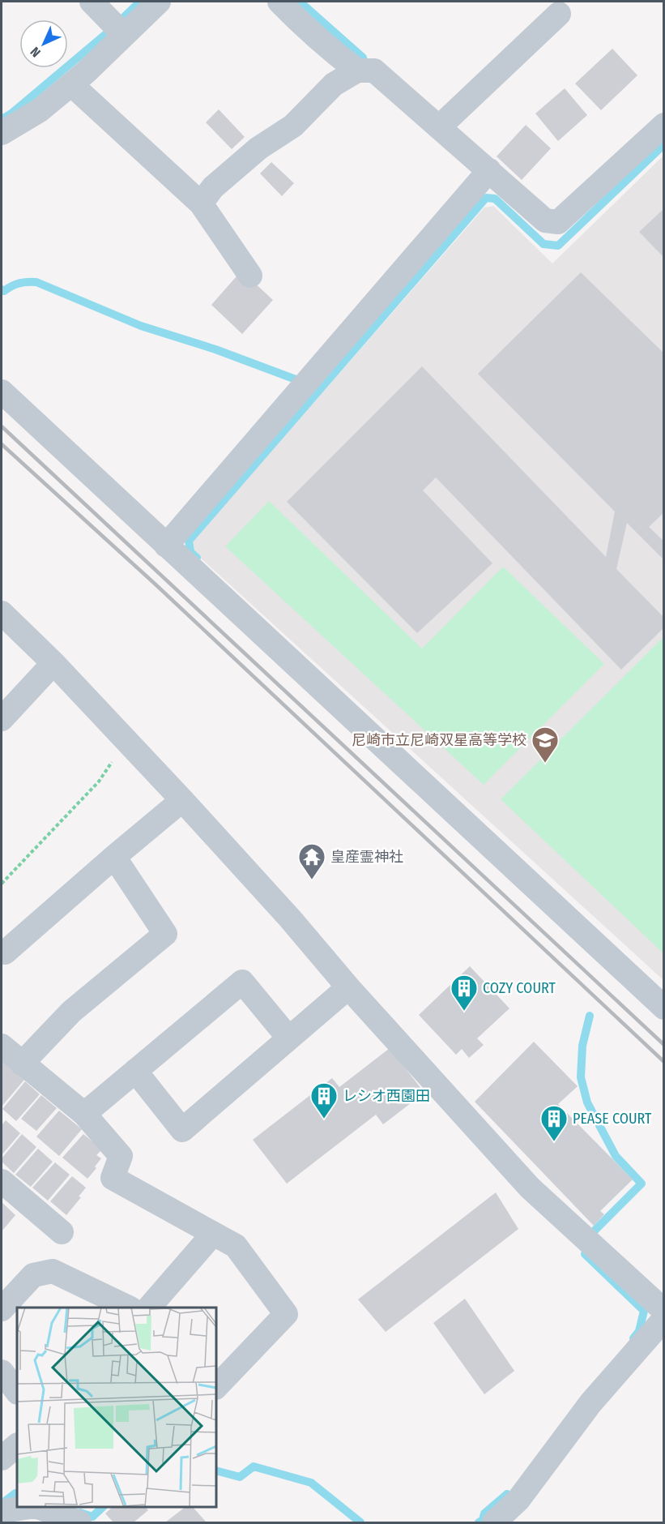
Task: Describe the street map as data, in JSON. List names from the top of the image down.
{
  "places": {
    "school or university": ["尼崎市立尼崎双星高等学校"],
    "temple": ["皇産霊神社"],
    "building": ["COZY COURT", "レシオ西園田", "PEASE COURT"]
  },
  "north": "bottom left"
}
